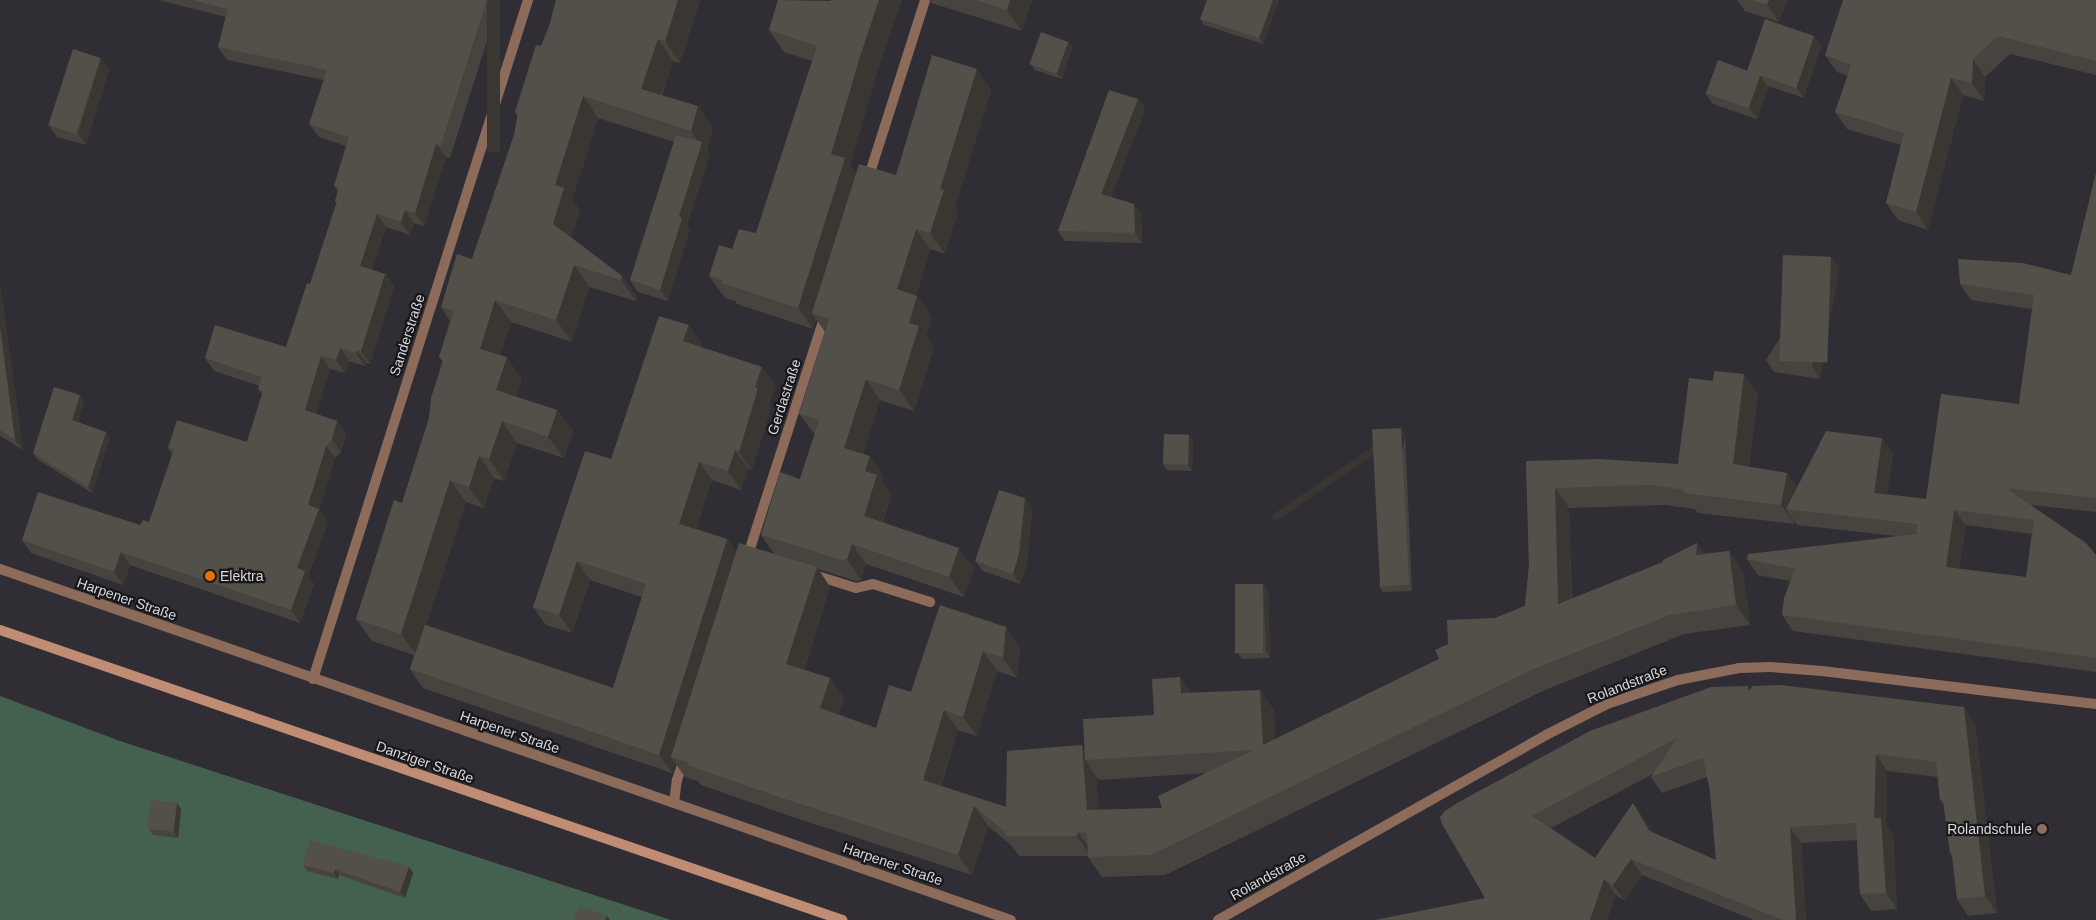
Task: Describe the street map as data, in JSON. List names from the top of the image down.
{
  "streets": {
    "main road": ["Danziger Straße"],
    "street": [
      "Sanderstraße",
      "Gerdastraße",
      "Harpener Straße",
      "Rolandstraße"
    ]
  },
  "crossings": [
    ["Sanderstraße", "Harpener Straße"]
  ],
  "places": ["Elektra", "Rolandschule"]
}
